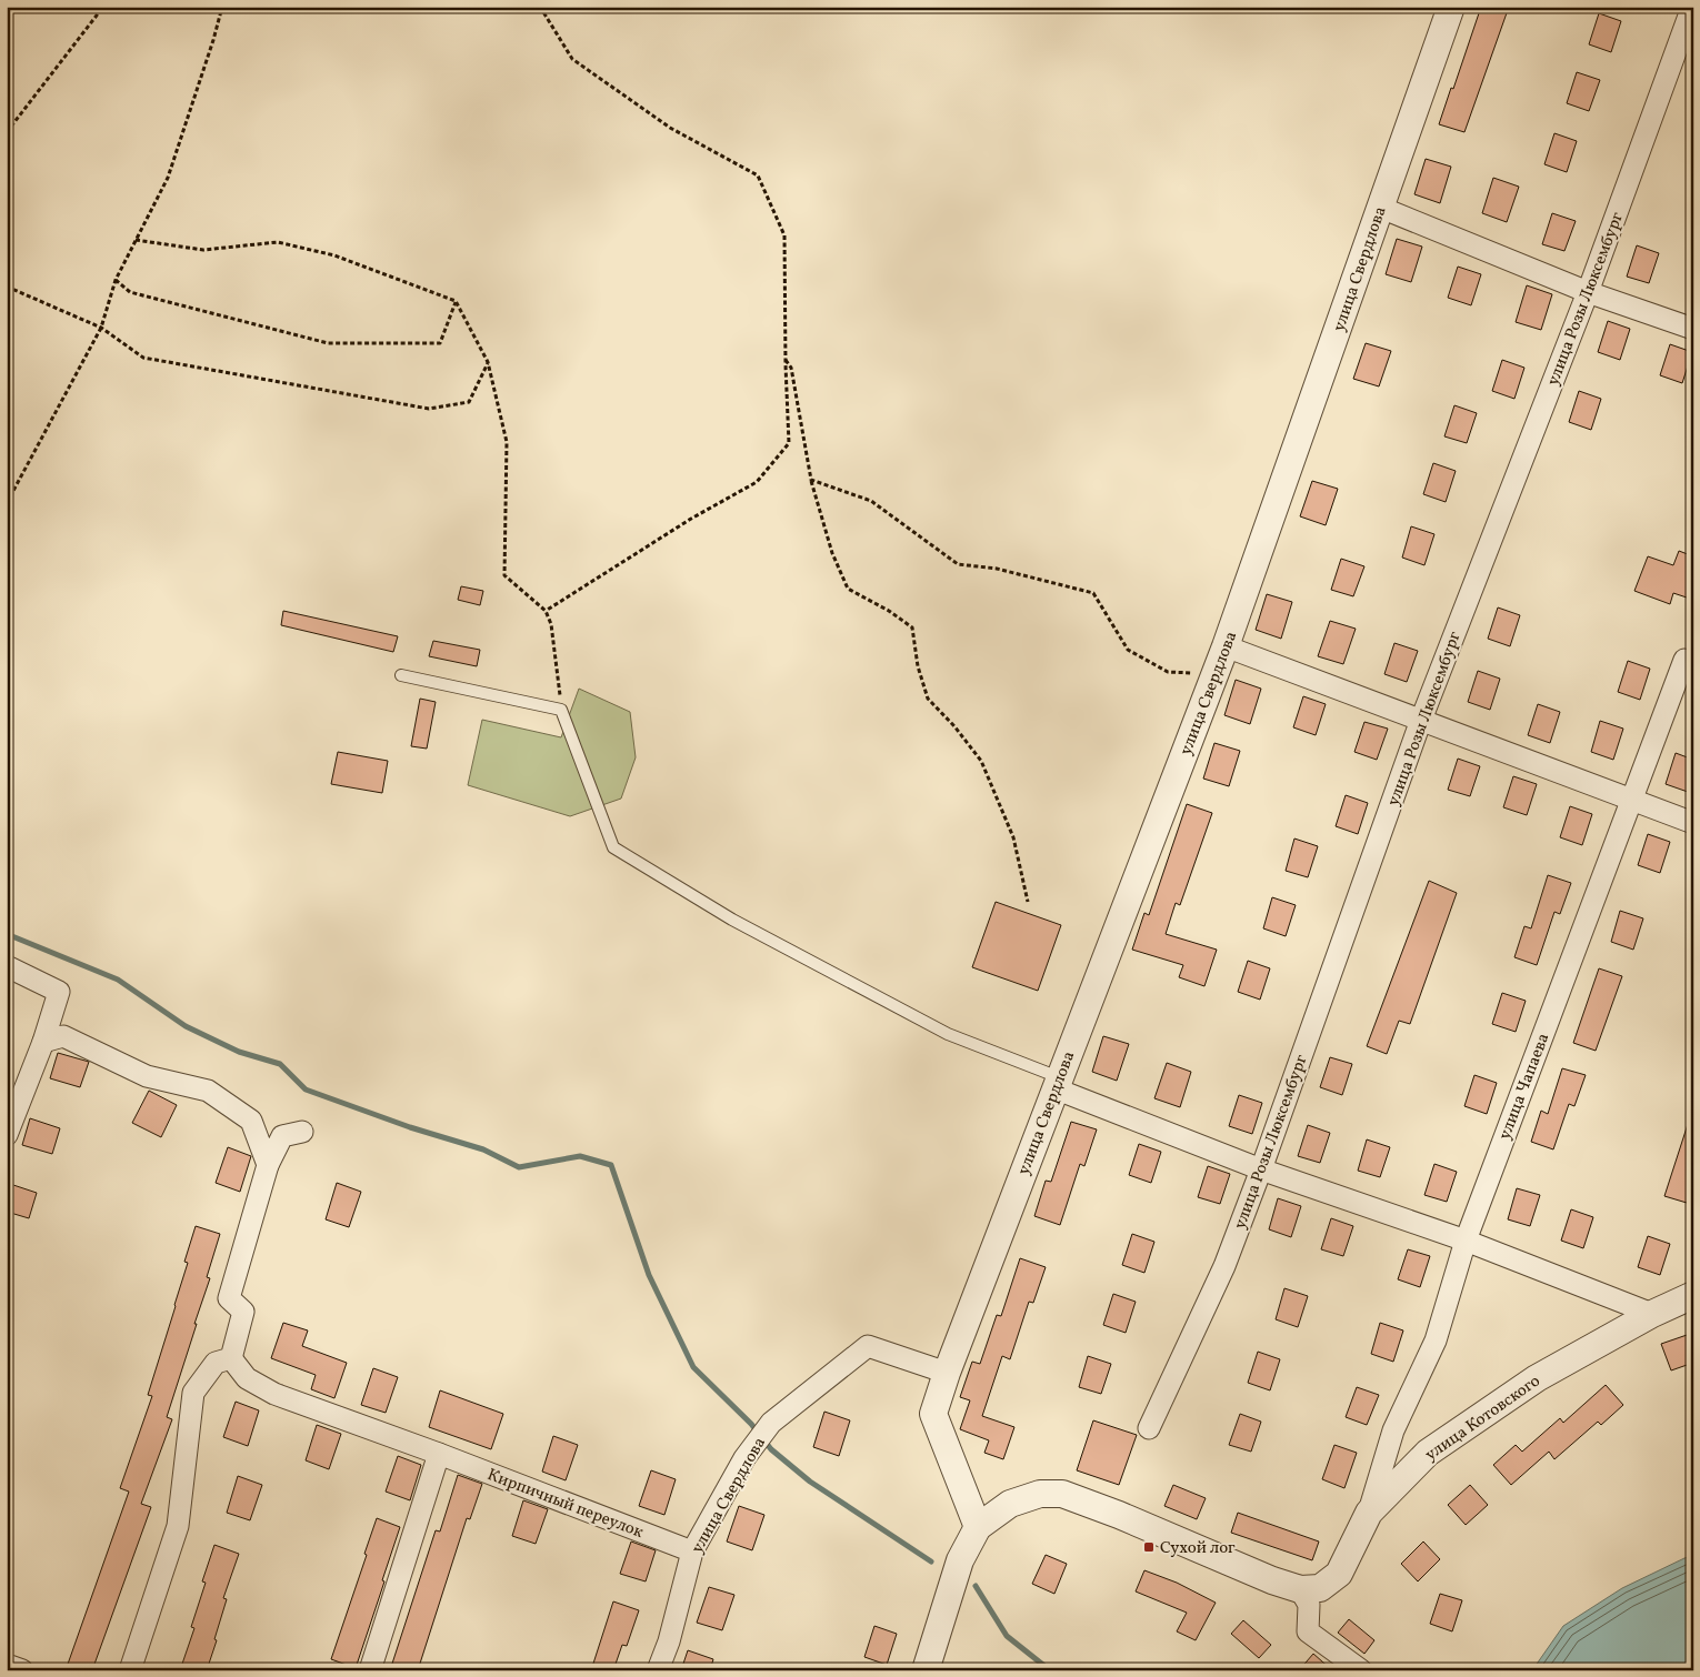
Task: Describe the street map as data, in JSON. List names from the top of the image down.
{
  "streets": {
    "street": [
      "улица Свердлова",
      "улица Розы Люксембург",
      "улица Чапаева",
      "улица Котовского",
      "Кирпичный переулок"
    ]
  },
  "crossings": [
    ["улица Свердлова", "Кирпичный переулок"],
    ["улица Чапаева", "улица Котовского"]
  ],
  "places": {
    "transit": ["Сухой лог"]
  }
}
